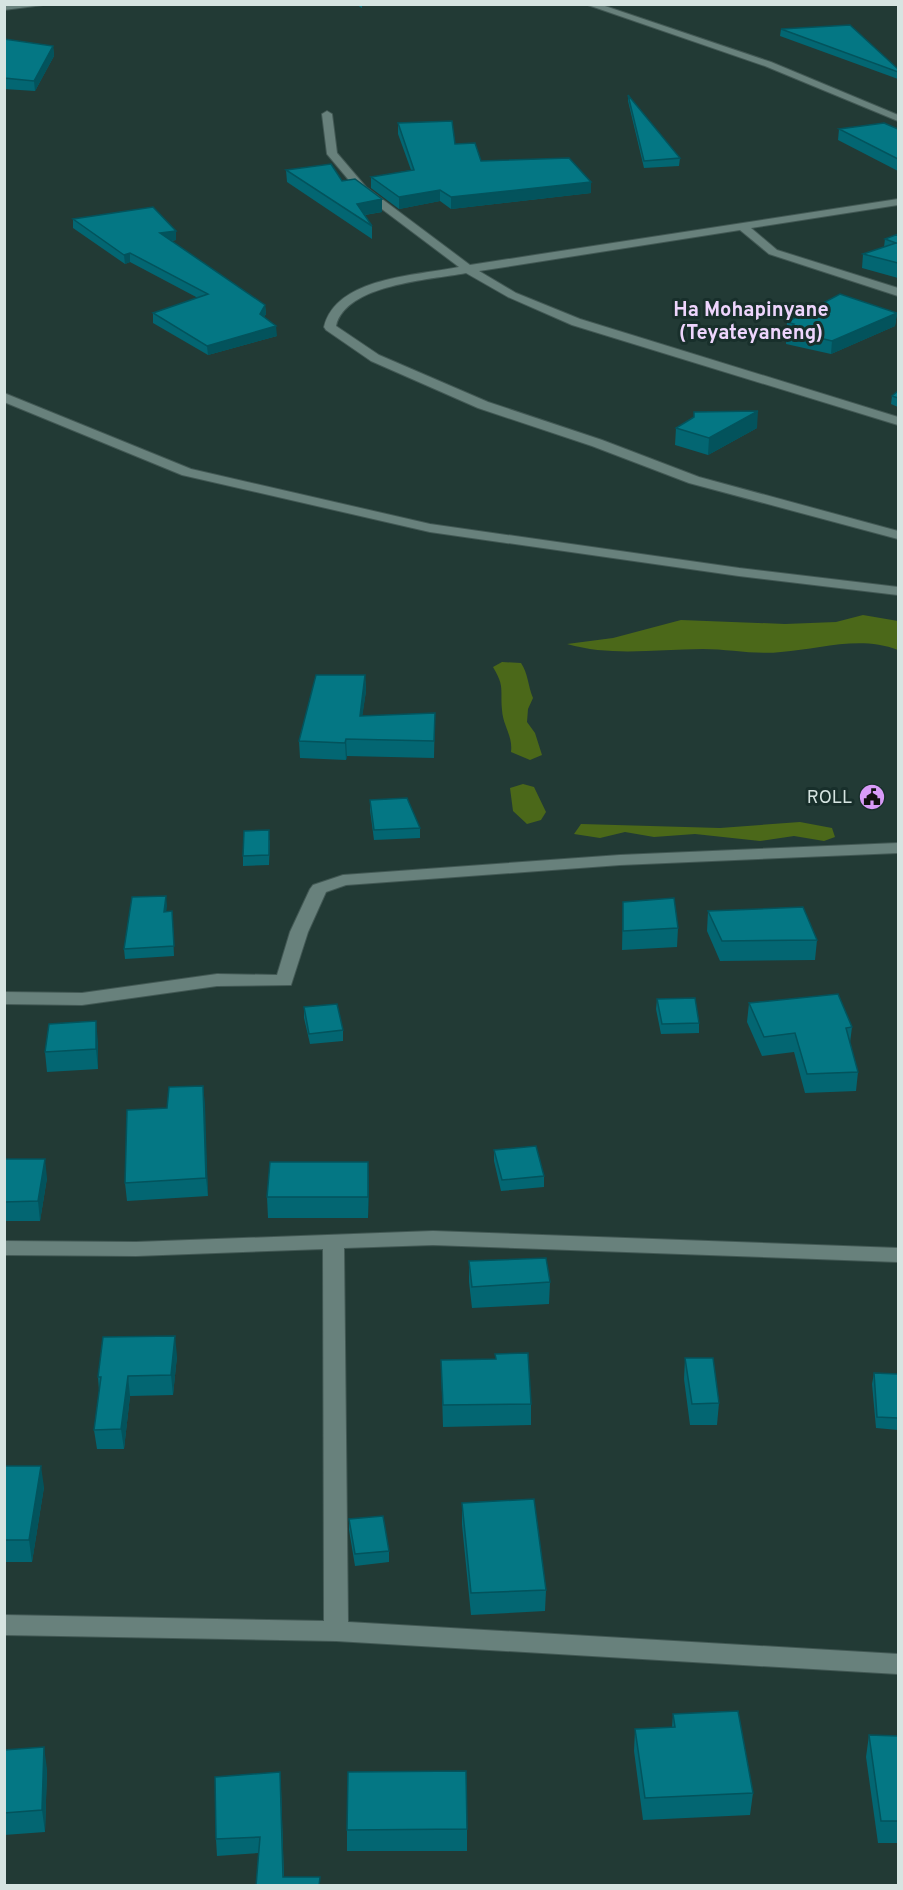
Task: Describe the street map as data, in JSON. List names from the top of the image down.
{
  "districts": ["Ha Mohapinyane (Teyateyaneng)"],
  "places": {
    "public building": ["ROLL"]
  }
}
